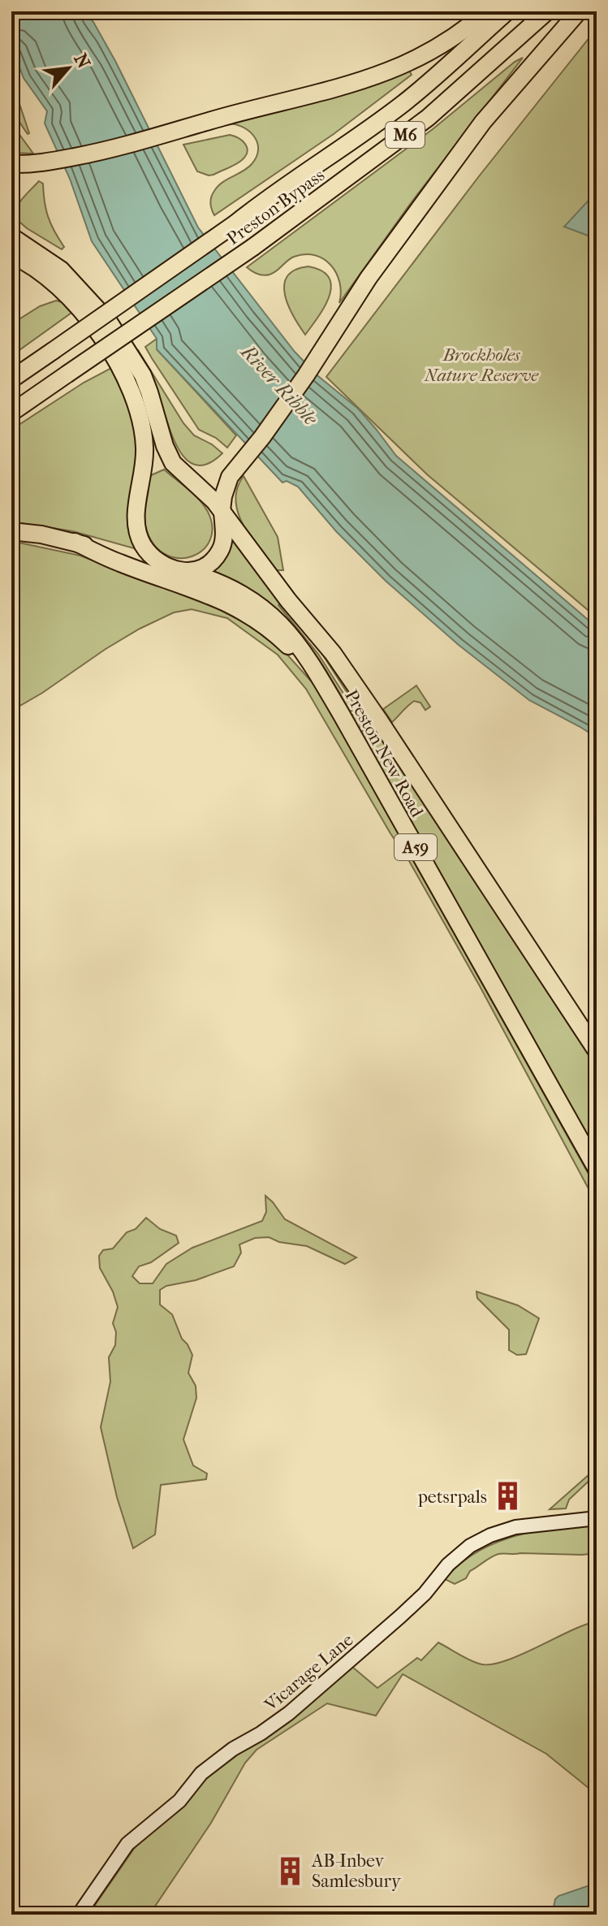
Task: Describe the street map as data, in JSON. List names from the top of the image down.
{
  "streets": {
    "highway": [
      "M6",
      "Preston Bypass",
      "Preston New Road",
      "A59"
    ],
    "street": ["Vicarage Lane"]
  },
  "water": ["River Ribble"],
  "parks": ["Brockholes Nature Reserve"],
  "places": {
    "building": ["petsrpals", "AB-Inbev Samlesbury"]
  },
  "north": "top right"
}
